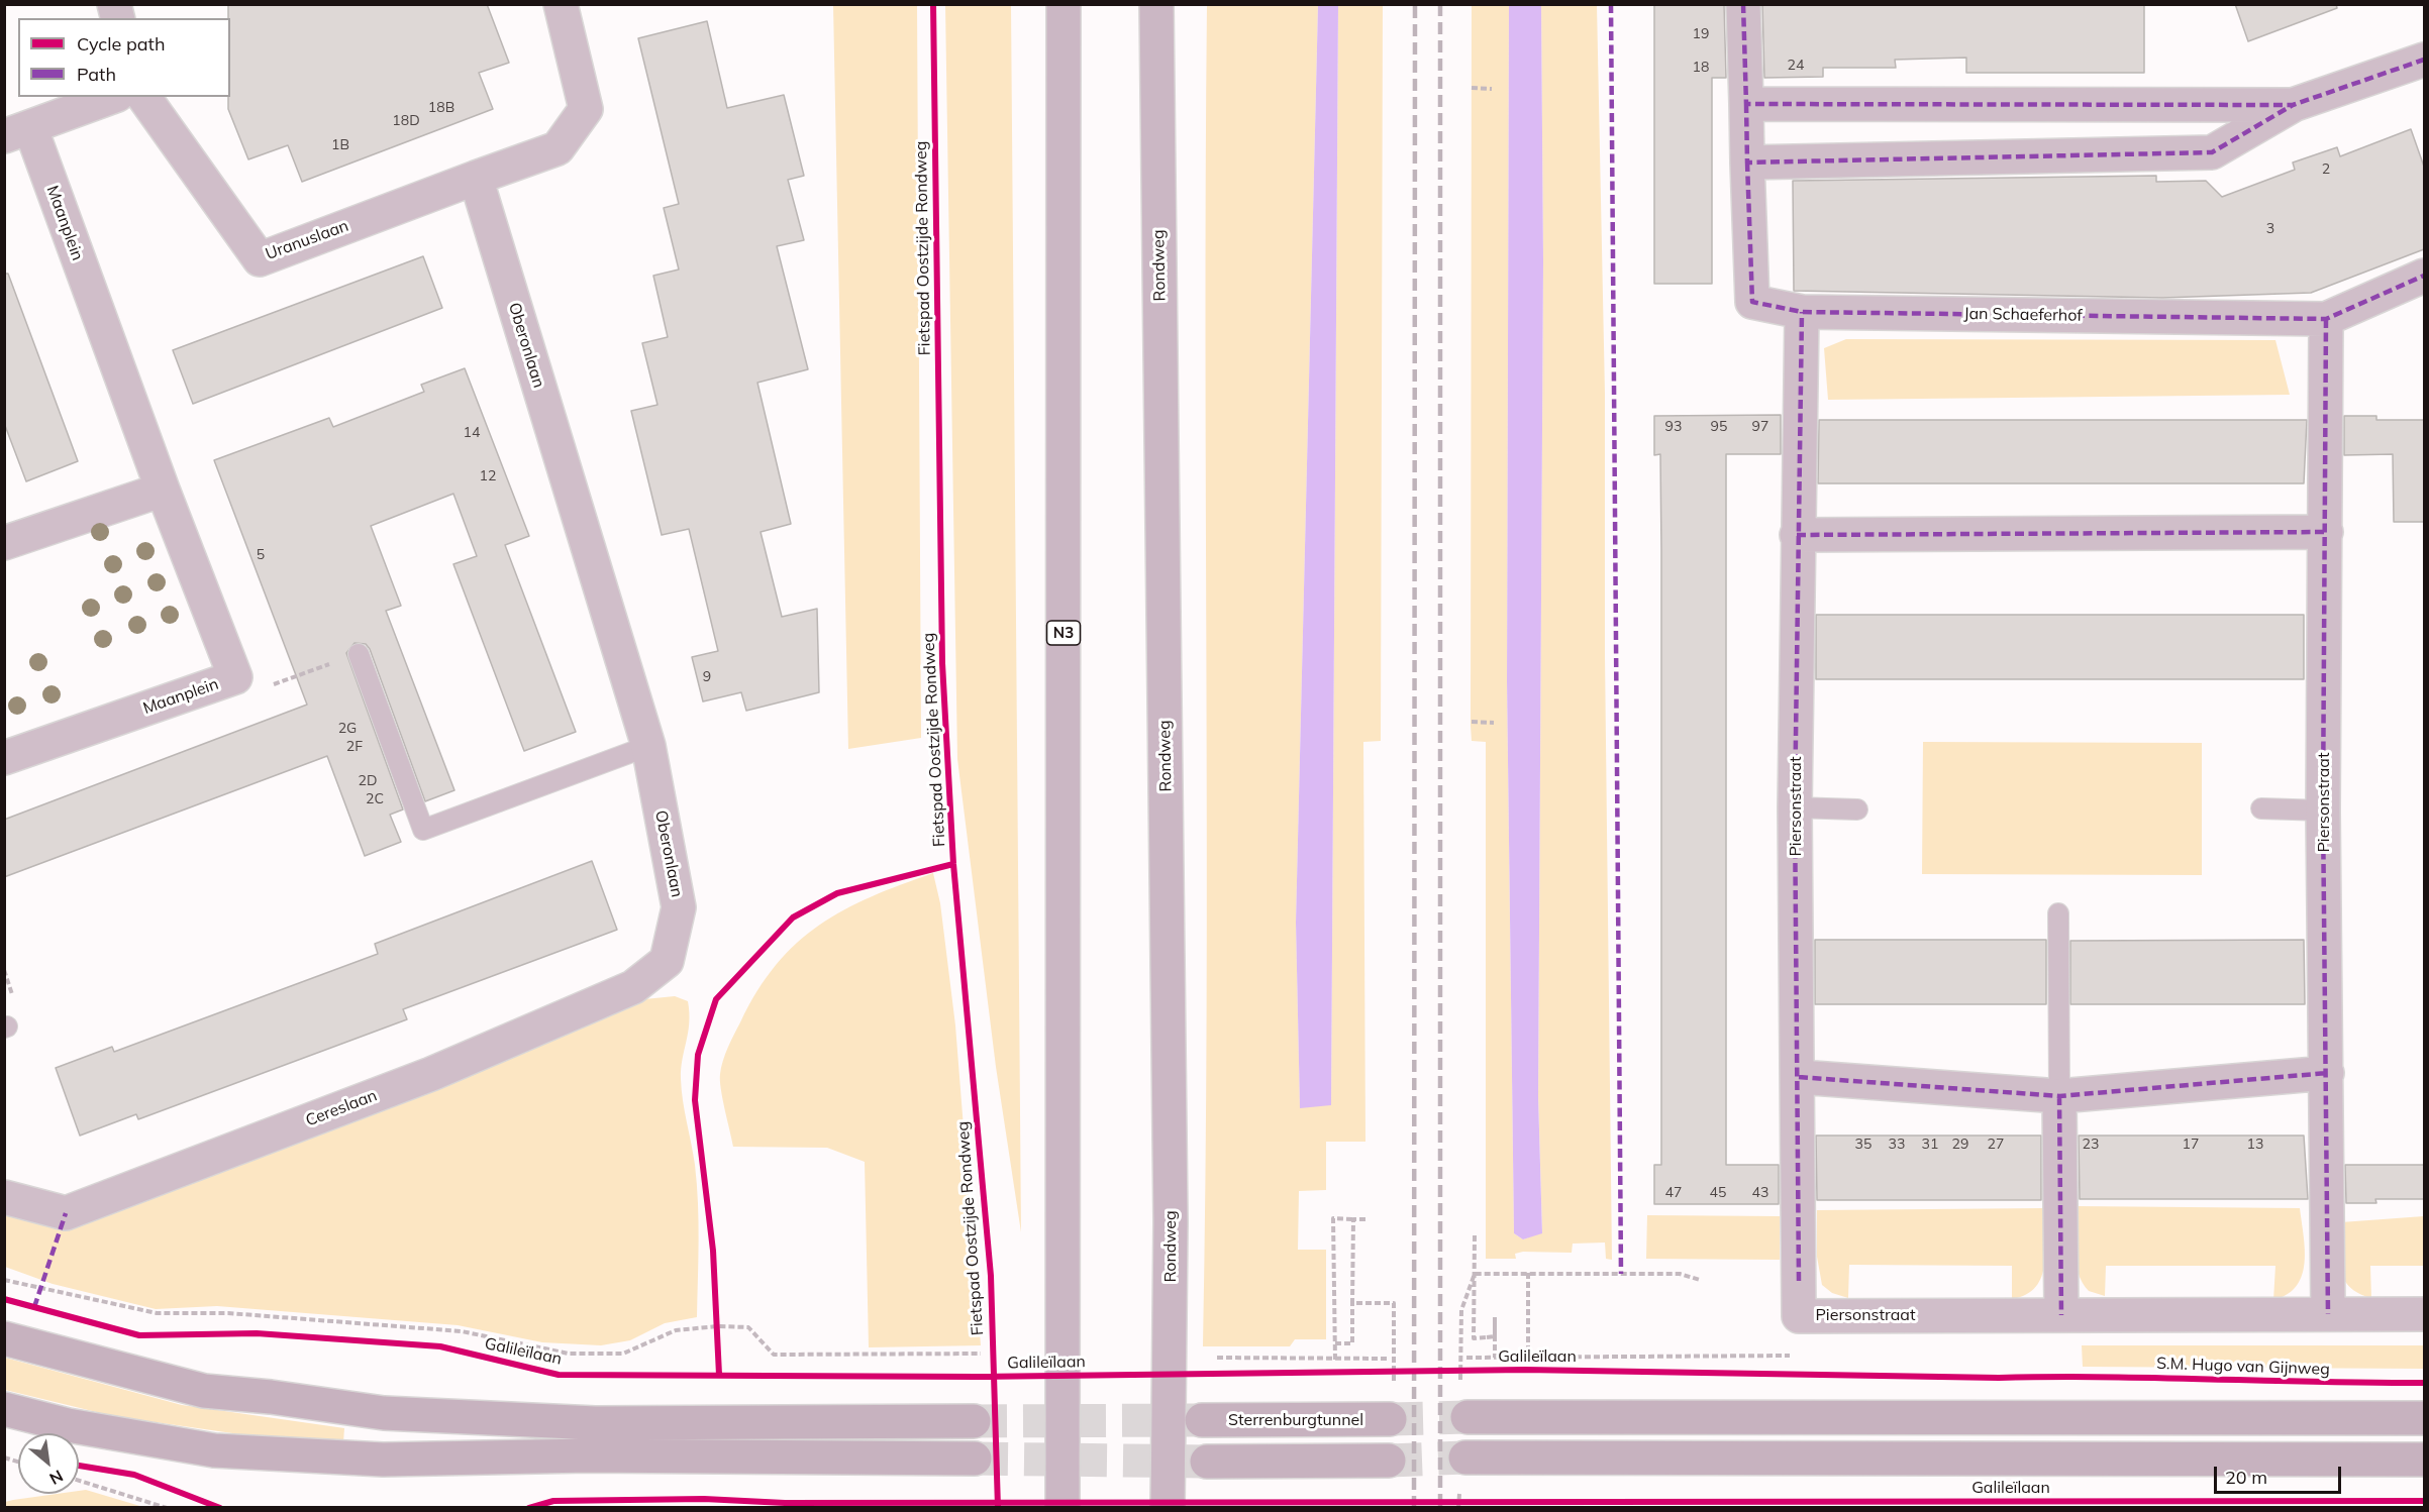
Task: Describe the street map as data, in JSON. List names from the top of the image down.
{
  "streets": {
    "highway": ["Rondweg", "N3"],
    "street": [
      "Maanplein",
      "Uranuslaan",
      "Jan Schaeferhof",
      "Oberonlaan",
      "Piersonstraat",
      "Cereslaan",
      "Galileïlaan",
      "Sterrenburgtunnel"
    ],
    "cycle path": ["Fietspad Oostzijde Rondweg", "S.M. Hugo van Gijnweg"]
  },
  "crossings": [
    ["Uranuslaan", "Oberonlaan"],
    ["Jan Schaeferhof", "Piersonstraat"],
    ["Oberonlaan", "Cereslaan"]
  ],
  "house_numbers": [
    "19",
    "24",
    "18",
    "18B",
    "18D",
    "1B",
    "2",
    "3",
    "93",
    "95",
    "97",
    "14",
    "12",
    "5",
    "9",
    "2G",
    "2F",
    "2D",
    "2C",
    "35",
    "33",
    "31",
    "29",
    "27",
    "23",
    "17",
    "13",
    "47",
    "45",
    "43"
  ],
  "legend": ["Cycle path", "Path"],
  "scale_bar": "20 m",
  "north": "bottom right"
}
